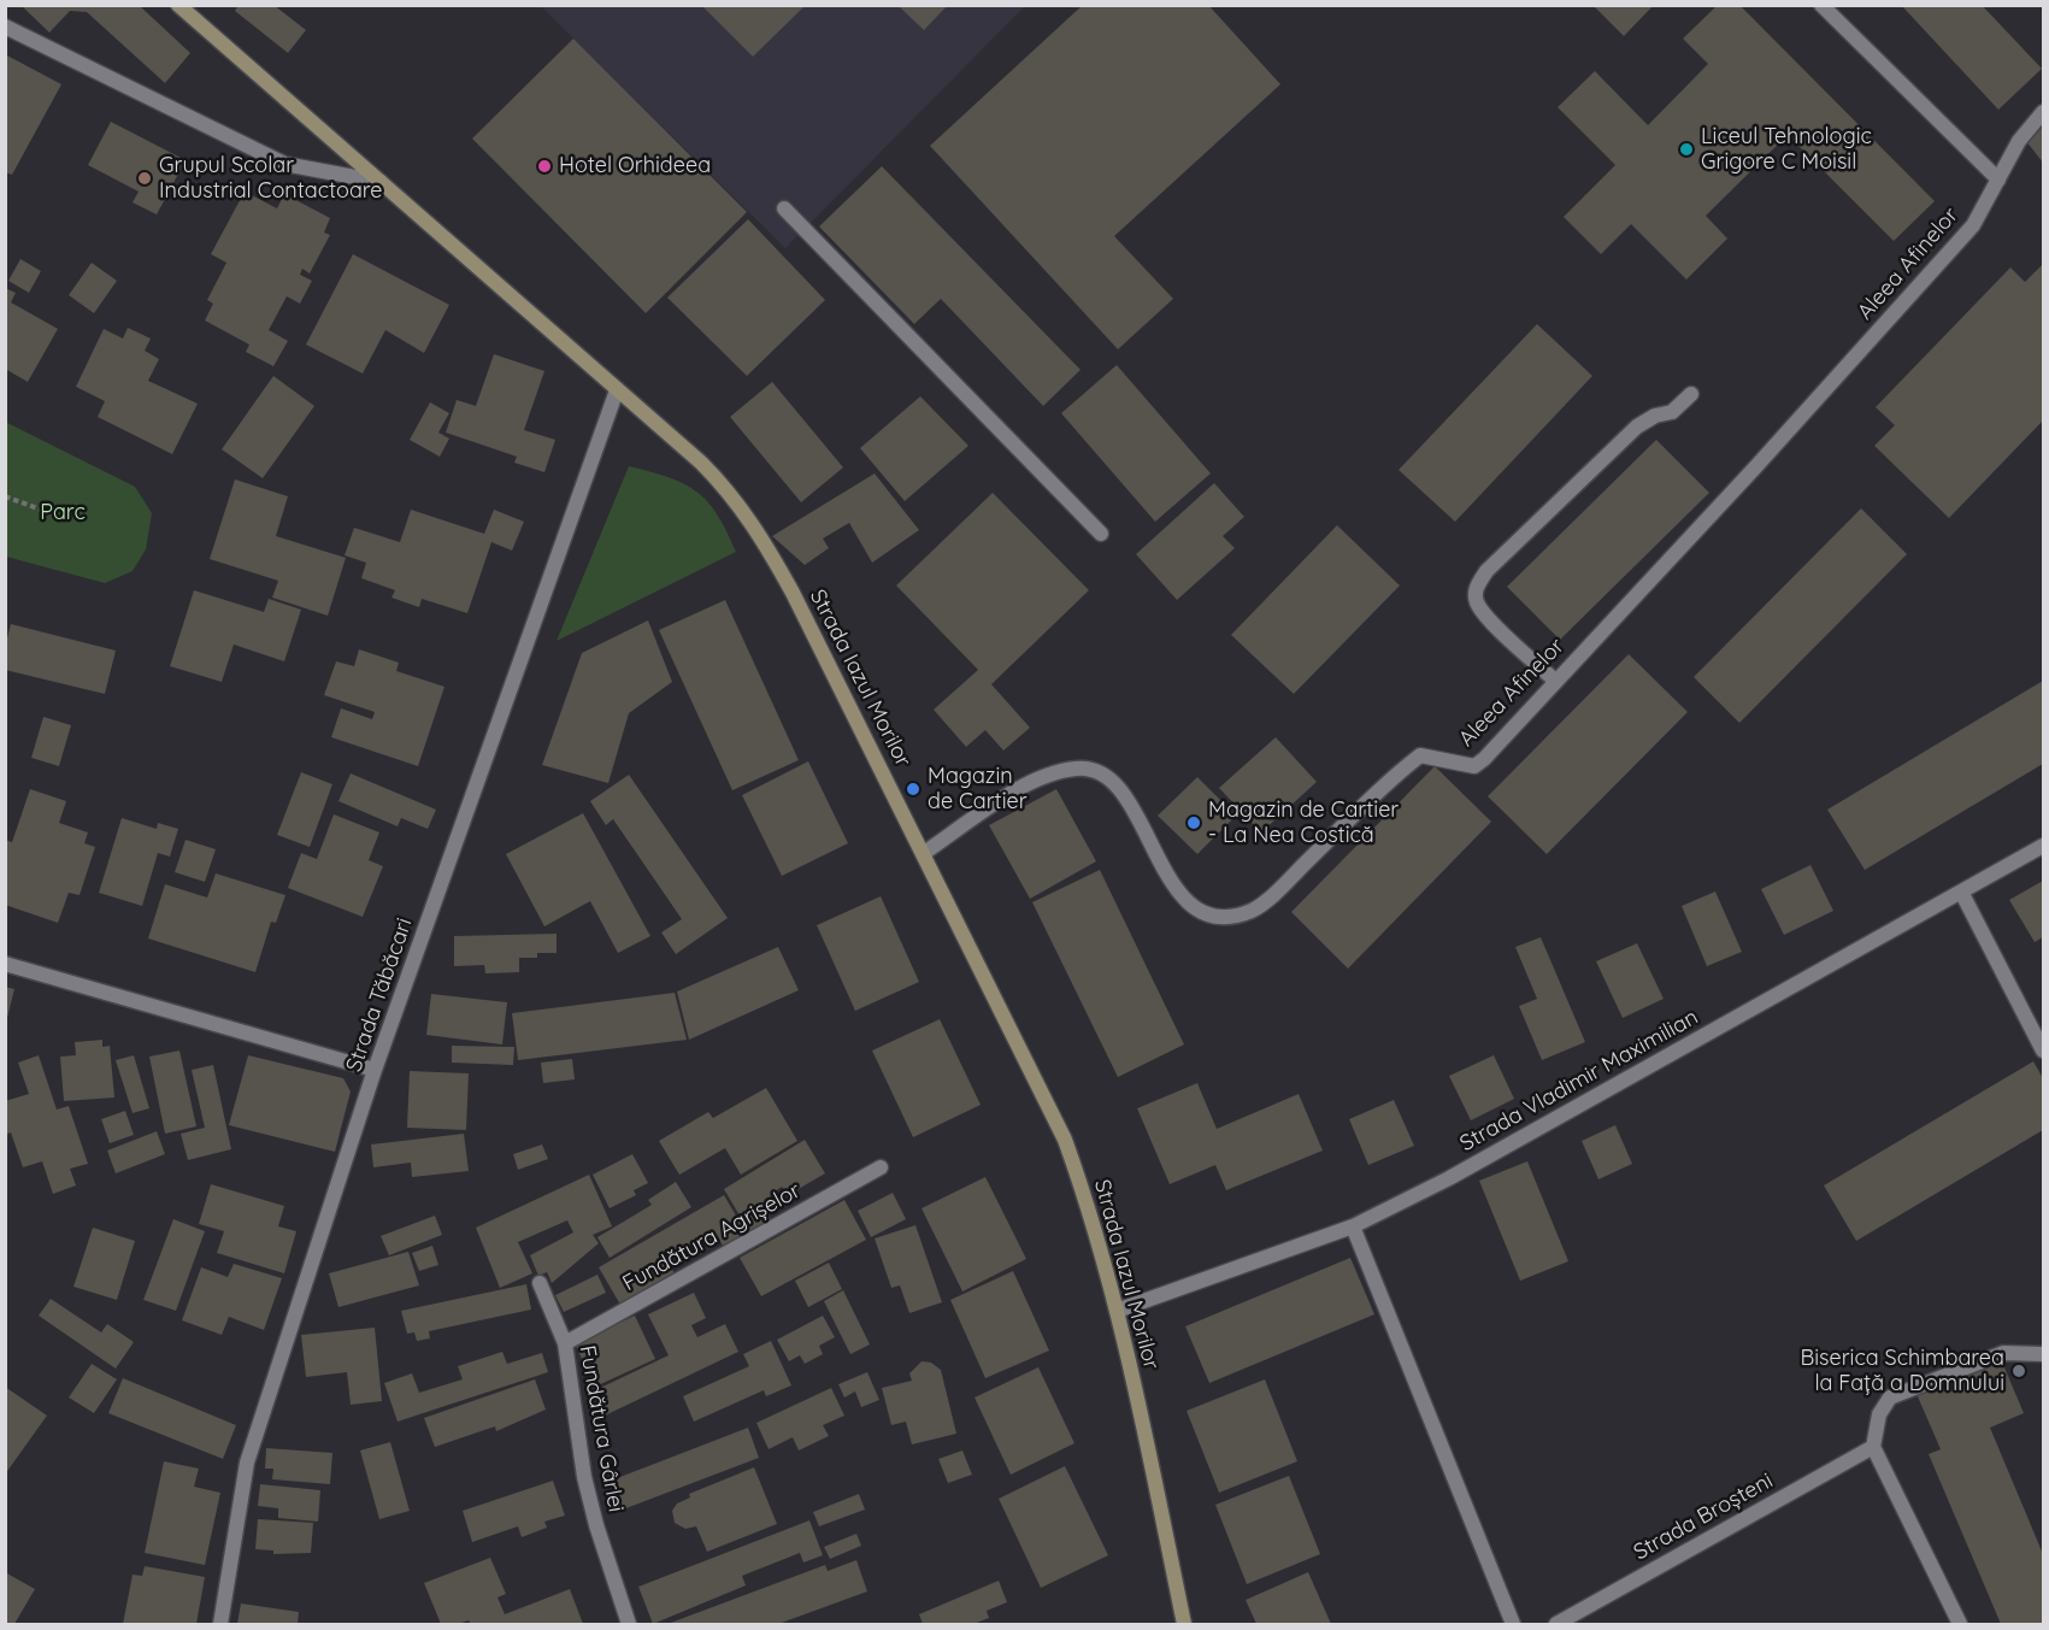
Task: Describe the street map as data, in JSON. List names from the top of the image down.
{
  "streets": {
    "street": [
      "Aleea Afinelor",
      "Strada Iazul Morilor",
      "Strada Tăbăcari",
      "Strada Vladimir Maximilian",
      "Fundătura Agrișelor",
      "Fundătura Gârlei",
      "Strada Broșteni"
    ]
  },
  "crossings": [
    ["Aleea Afinelor", "Strada Iazul Morilor"],
    ["Strada Iazul Morilor", "Strada Tăbăcari"],
    ["Strada Iazul Morilor", "Strada Vladimir Maximilian"],
    ["Fundătura Agrișelor", "Fundătura Gârlei"]
  ],
  "parks": ["Parc"],
  "places": [
    "Liceul Tehnologic Grigore C Moisil",
    "Hotel Orhideea",
    "Grupul Scolar Industrial Contactoare",
    "Magazin de Cartier",
    "Magazin de Cartier - La Nea Costică",
    "Biserica Schimbarea la Față a Domnului"
  ]
}
